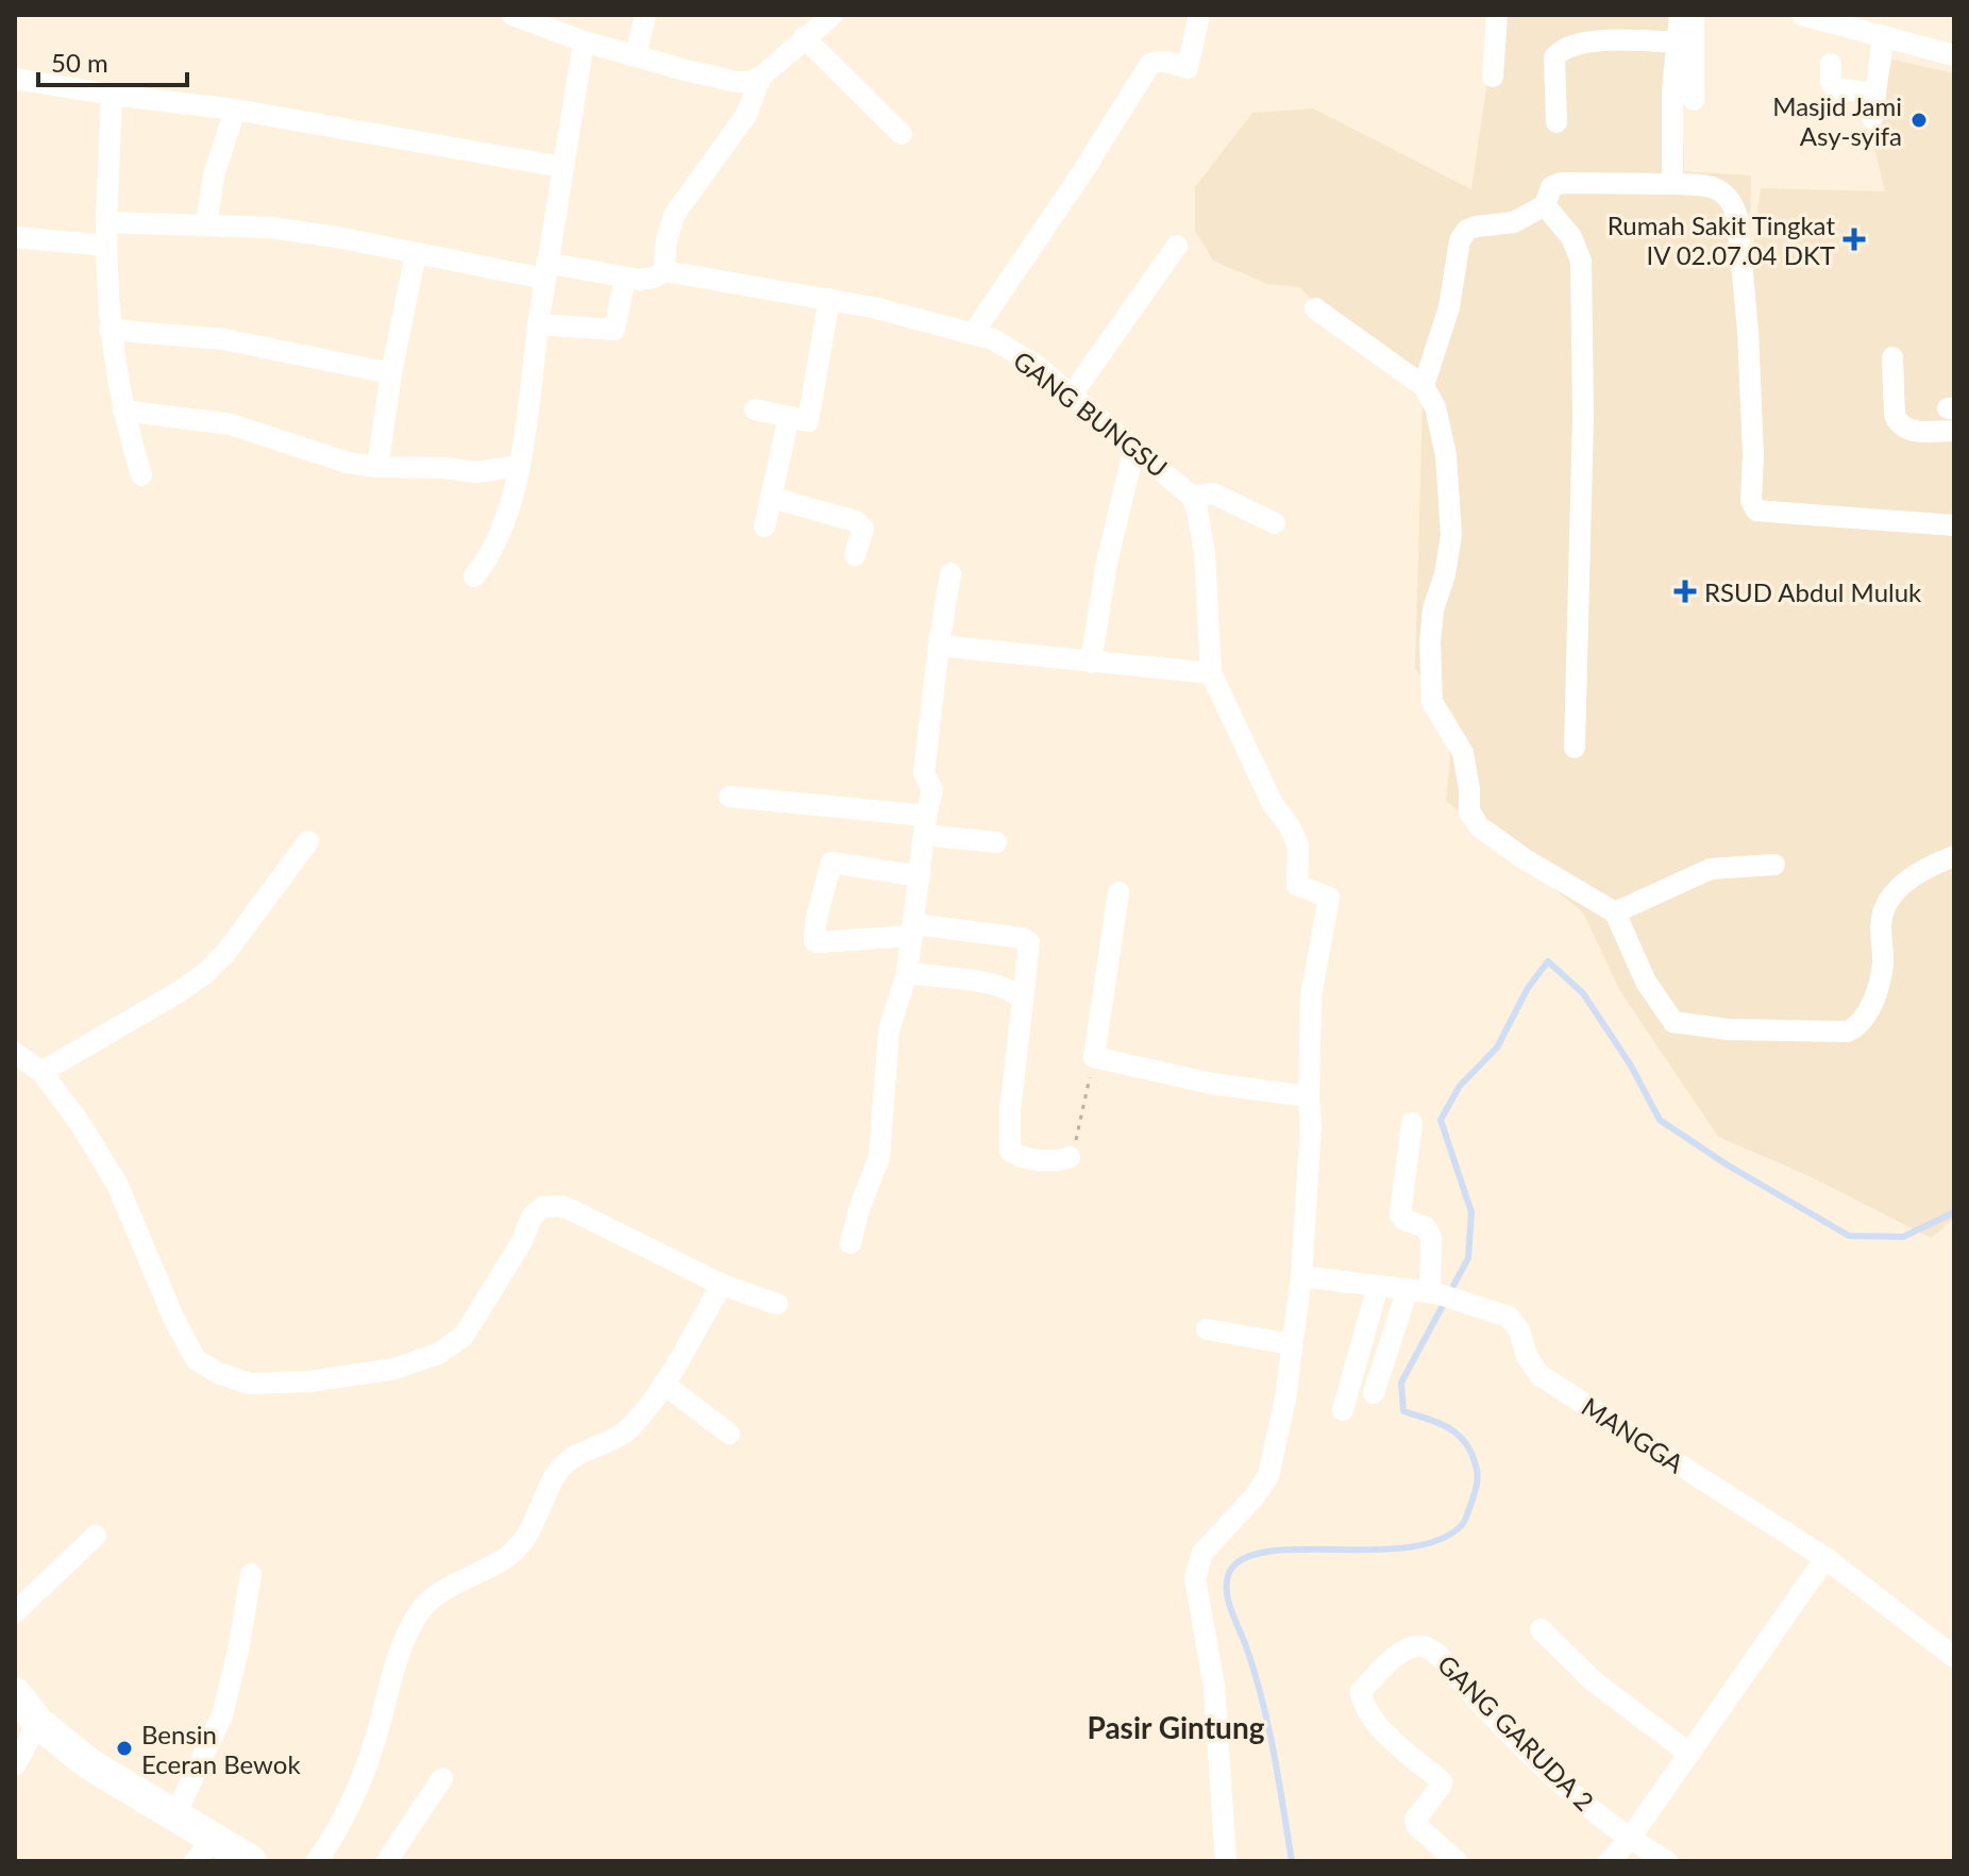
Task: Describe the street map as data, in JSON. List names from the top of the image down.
{
  "streets": {
    "street": ["GANG BUNGSU", "MANGGA", "GANG GARUDA 2"]
  },
  "districts": ["Pasir Gintung"],
  "places": {
    "other": ["Masjid Jami Asy-syifa", "Bensin Eceran Bewok"],
    "health": ["Rumah Sakit Tingkat IV 02.07.04 DKT", "RSUD Abdul Muluk"]
  },
  "scale_bar": "50 m"
}
